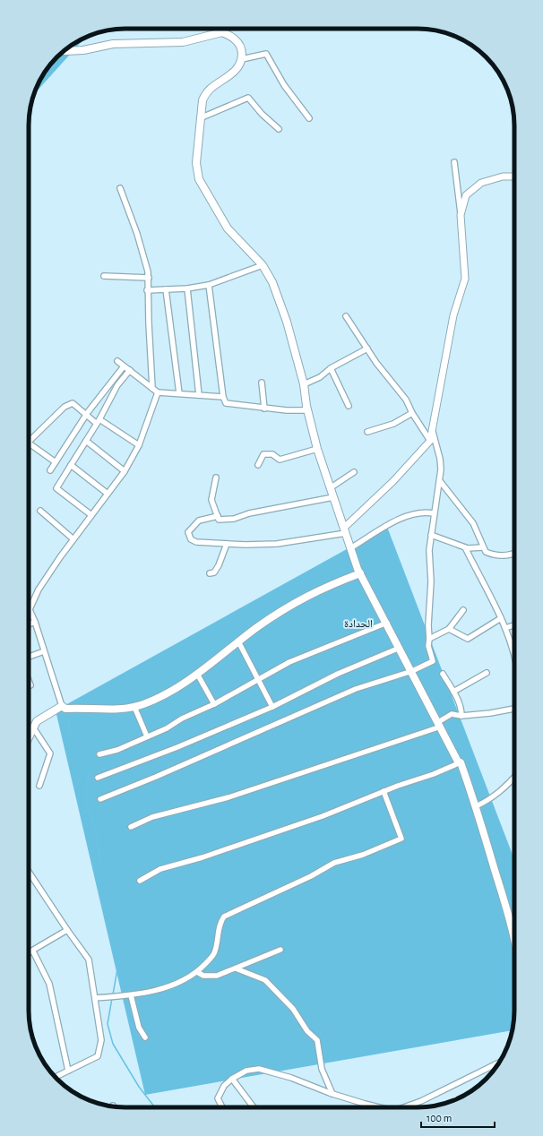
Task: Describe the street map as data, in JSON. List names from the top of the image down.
{
  "districts": ["الحدادة"],
  "scale_bar": "100 m"
}
